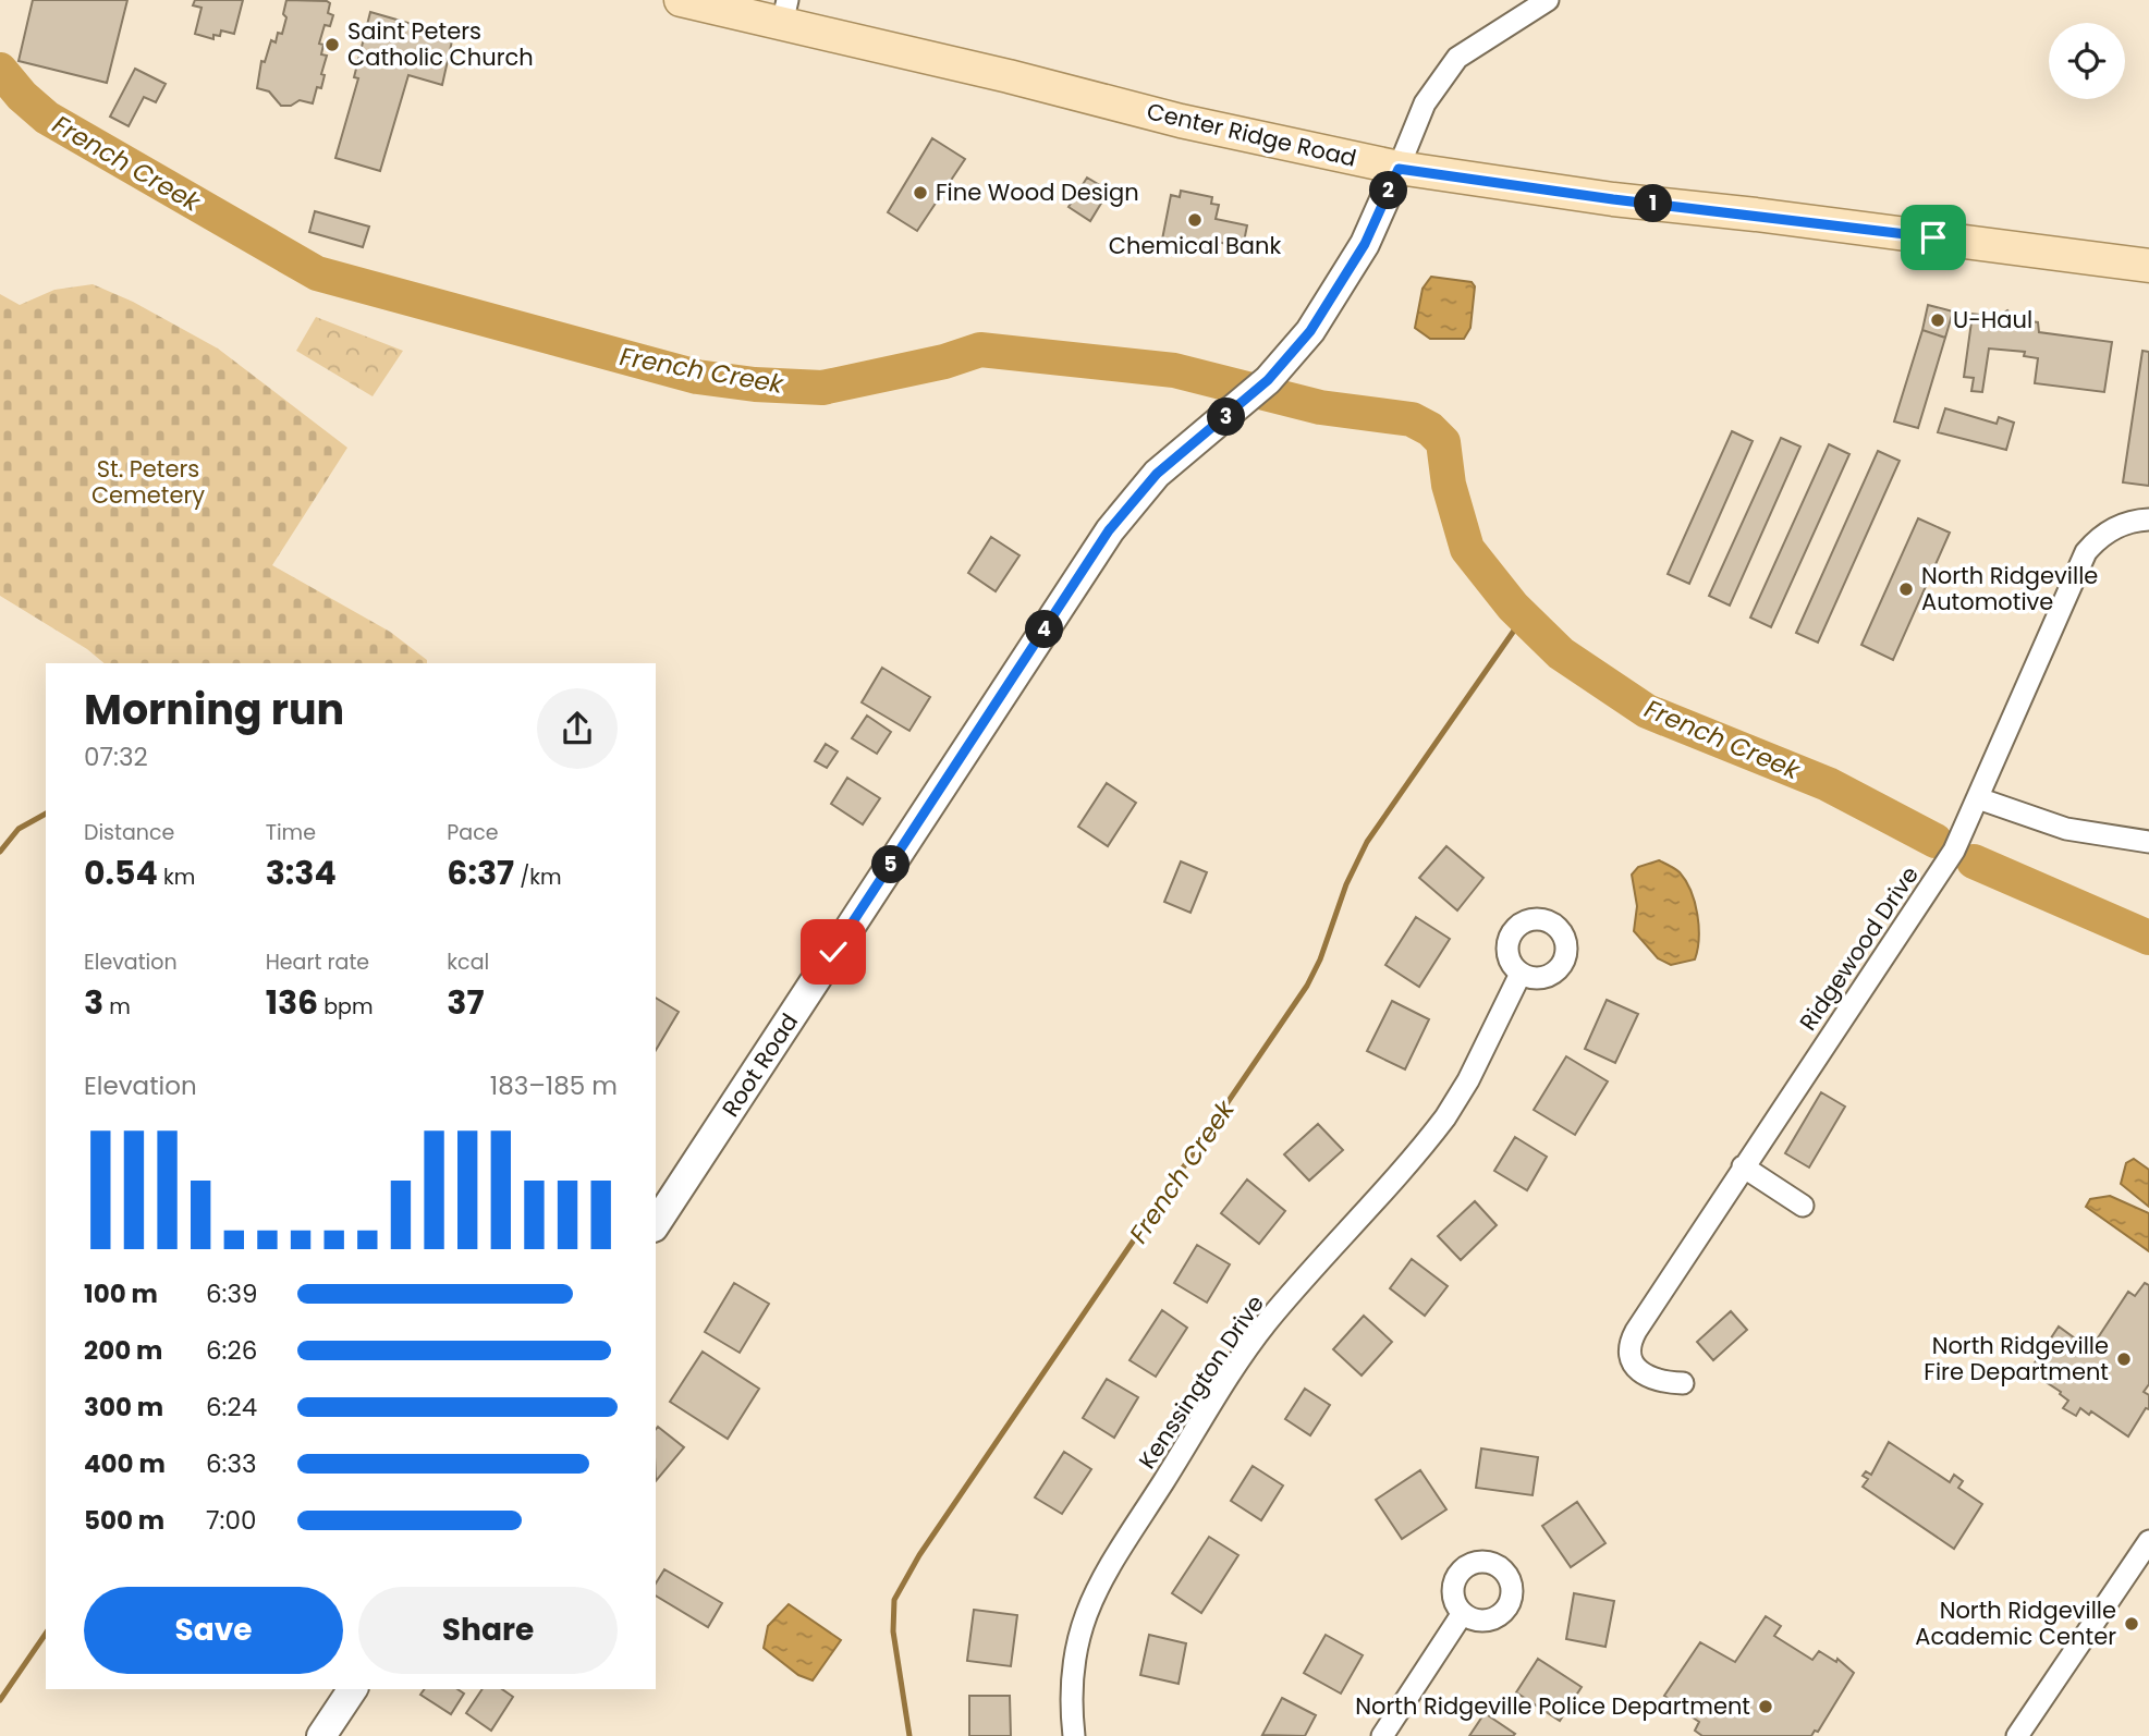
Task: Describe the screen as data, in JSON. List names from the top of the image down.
{
  "streets": {
    "main road": ["Center Ridge Road"],
    "street": ["Ridgewood Drive", "Root Road", "Kenssington Drive"]
  },
  "crossings": [
    ["Center Ridge Road", "Root Road"]
  ],
  "water": ["French Creek"],
  "parks": ["St. Peters Cemetery"],
  "places": [
    "Saint Peters Catholic Church",
    "Fine Wood Design",
    "Chemical Bank",
    "U-Haul",
    "North Ridgeville Automotive",
    "North Ridgeville Fire Department",
    "North Ridgeville Academic Center",
    "North Ridgeville Police Department"
  ],
  "page": {
    "pins": [
      "2",
      "1",
      "3",
      "4",
      "5"
    ],
    "heading": ["Morning run", "07:32"],
    "stats": [
      ["Distance", "0.54 km"],
      ["Time", "3:34"],
      ["Pace", "6:37 /km"],
      ["Elevation", "3 m"],
      ["Heart rate", "136 bpm"],
      ["kcal", "37"]
    ],
    "chart": ["Elevation", "183–185 m"],
    "list": [
      {
        "name": "100 m",
        "note": "6:39"
      },
      {
        "name": "200 m",
        "note": "6:26"
      },
      {
        "name": "300 m",
        "note": "6:24"
      },
      {
        "name": "400 m",
        "note": "6:33"
      },
      {
        "name": "500 m",
        "note": "7:00"
      }
    ],
    "buttons": ["Save", "Share"]
  }
}
